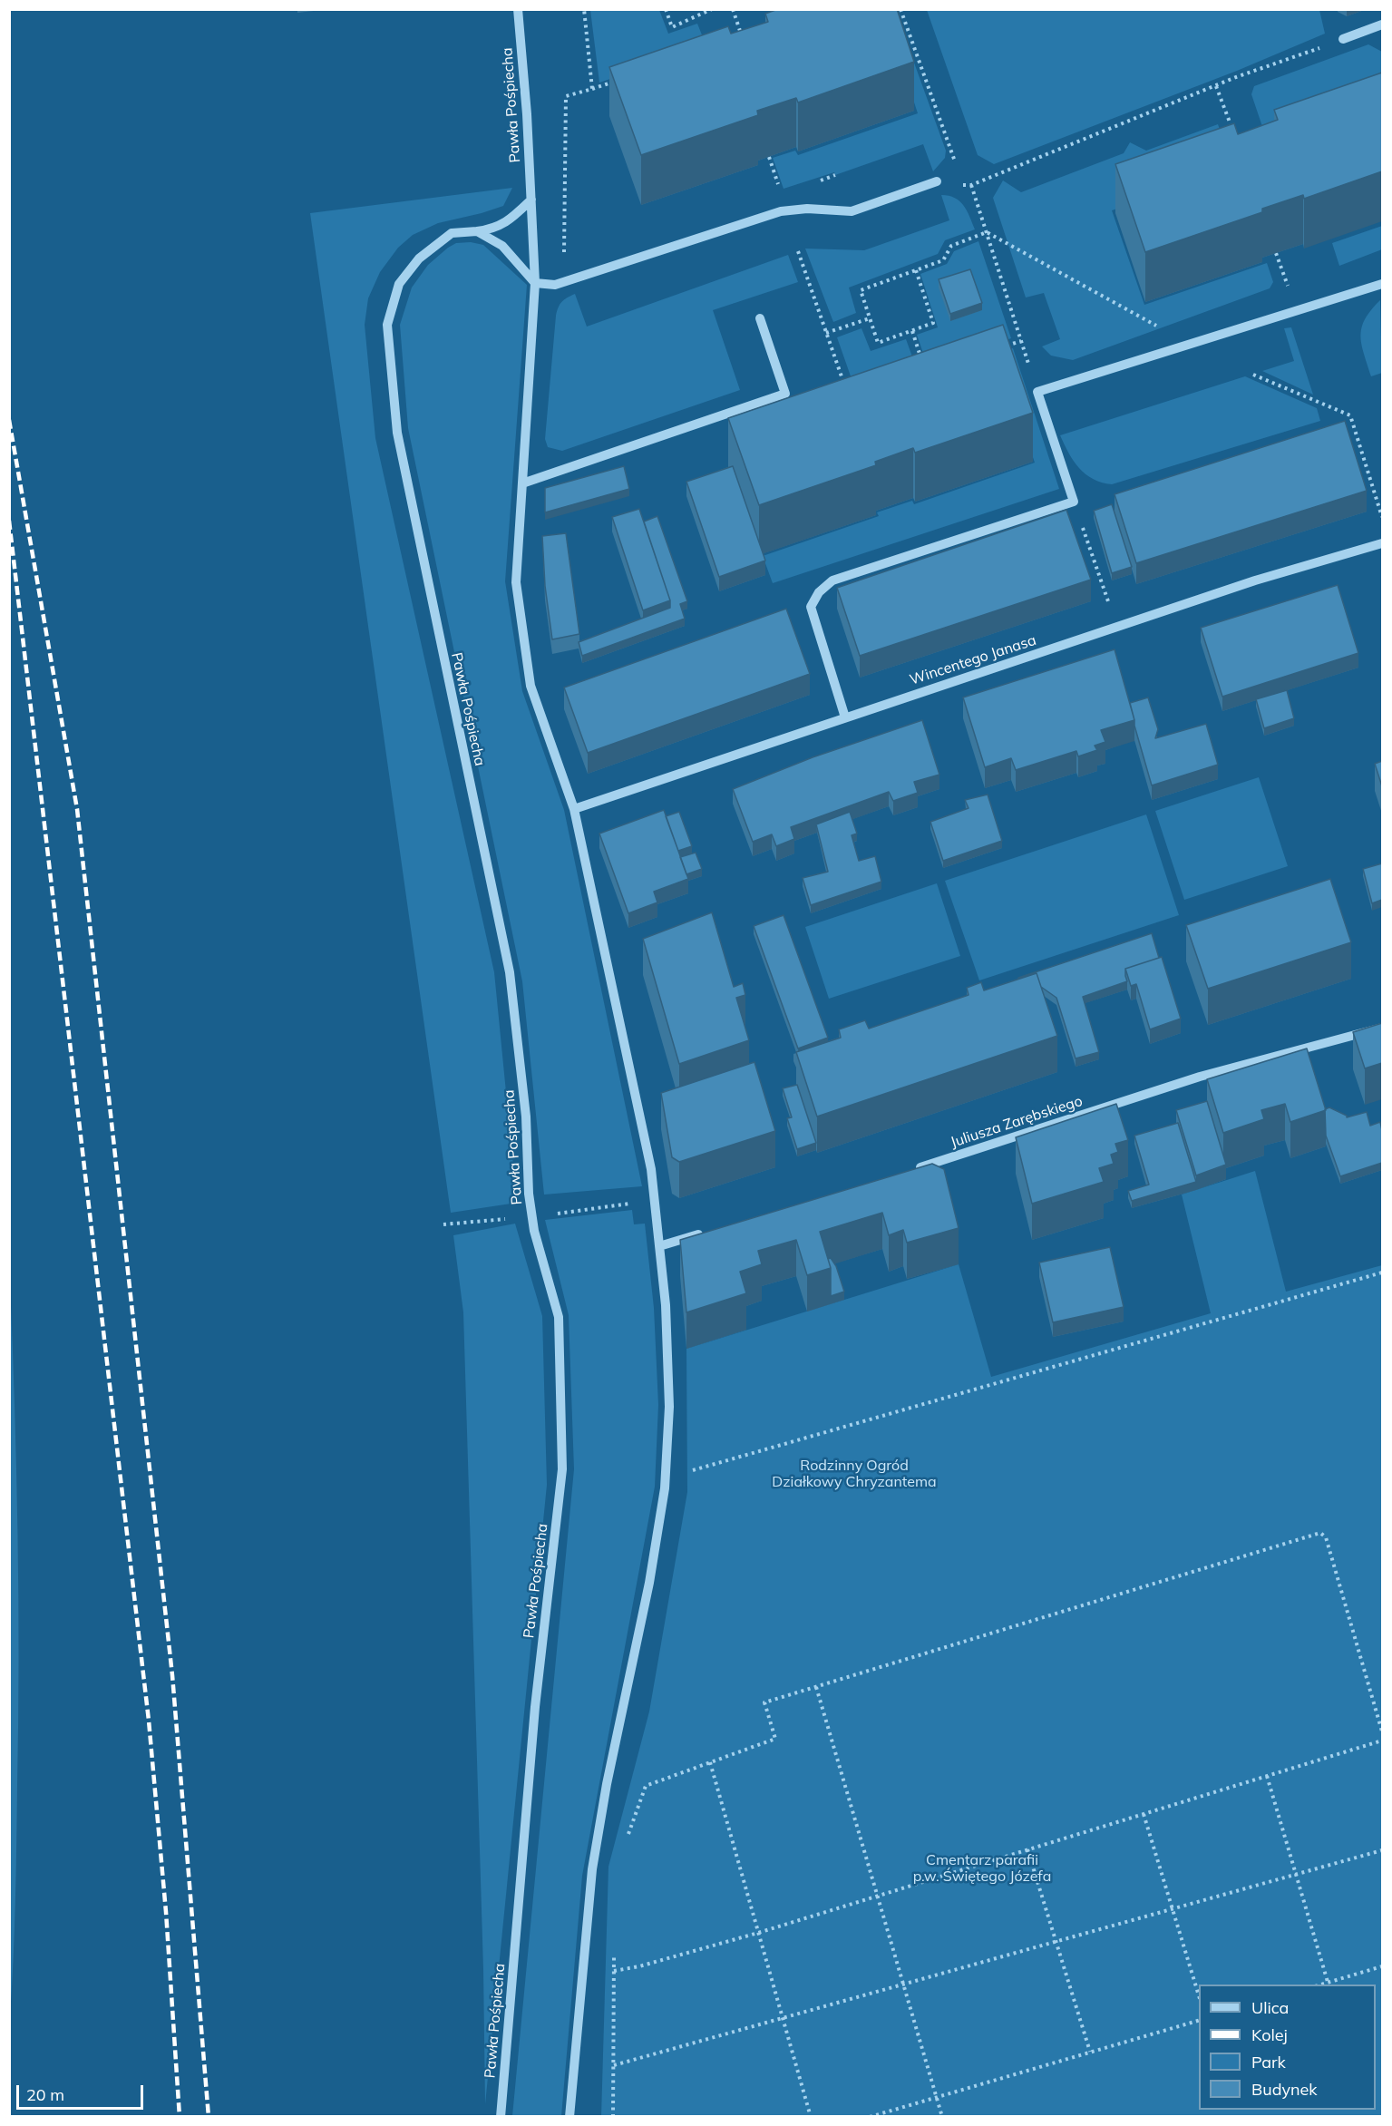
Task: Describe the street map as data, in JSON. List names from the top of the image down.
{
  "streets": {
    "street": ["Pawła Pośpiecha", "Wincentego Janasa", "Juliusza Zarębskiego"]
  },
  "crossings": [
    ["Pawła Pośpiecha", "Wincentego Janasa"]
  ],
  "parks": ["Rodzinny Ogród Działkowy Chryzantema", "Cmentarz parafii p.w. Świętego Józefa"],
  "legend": [
    "Ulica",
    "Kolej",
    "Park",
    "Budynek"
  ],
  "scale_bar": "20 m"
}
